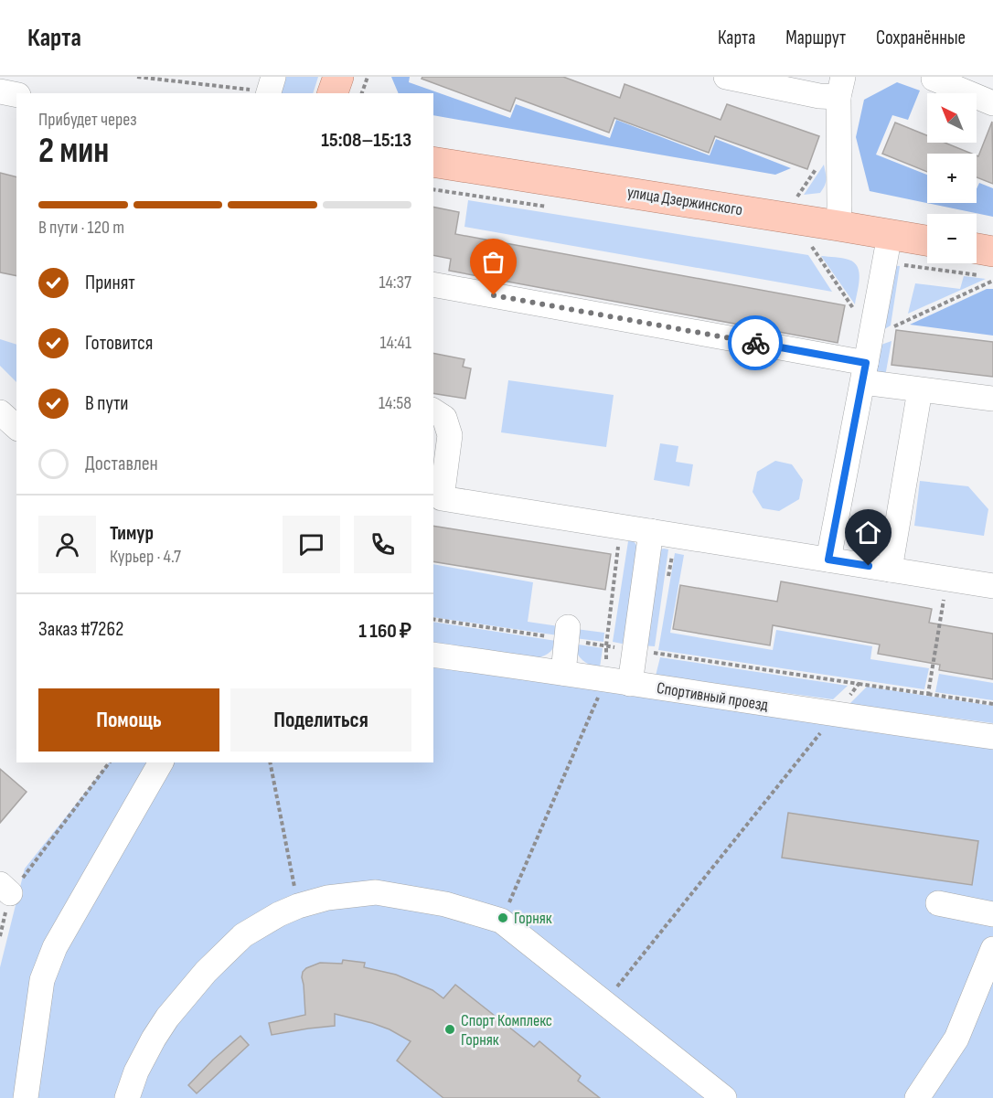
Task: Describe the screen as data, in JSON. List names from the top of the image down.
{
  "streets": {
    "main road": ["улица Дзержинского"],
    "street": ["Спортивный проезд"]
  },
  "places": ["Горняк", "Спорт Комплекс Горняк"],
  "north": "top left",
  "page": {
    "header": "Карта",
    "nav": ["Карта", "Маршрут", "Сохранённые"],
    "map_buttons": ["+", "−"],
    "heading": ["2 мин", "Прибудет через", "15:08–15:13"],
    "panel": [
      "Тимур",
      "Курьер · 4.7",
      "Заказ #7262",
      "1 160 ₽"
    ],
    "bar": "В пути · 120 m",
    "list": [
      ["Принят", "14:37"],
      ["Готовится", "14:41"],
      ["В пути", "14:58"],
      "Доставлен"
    ],
    "buttons": ["Помощь", "Поделиться"]
  }
}
